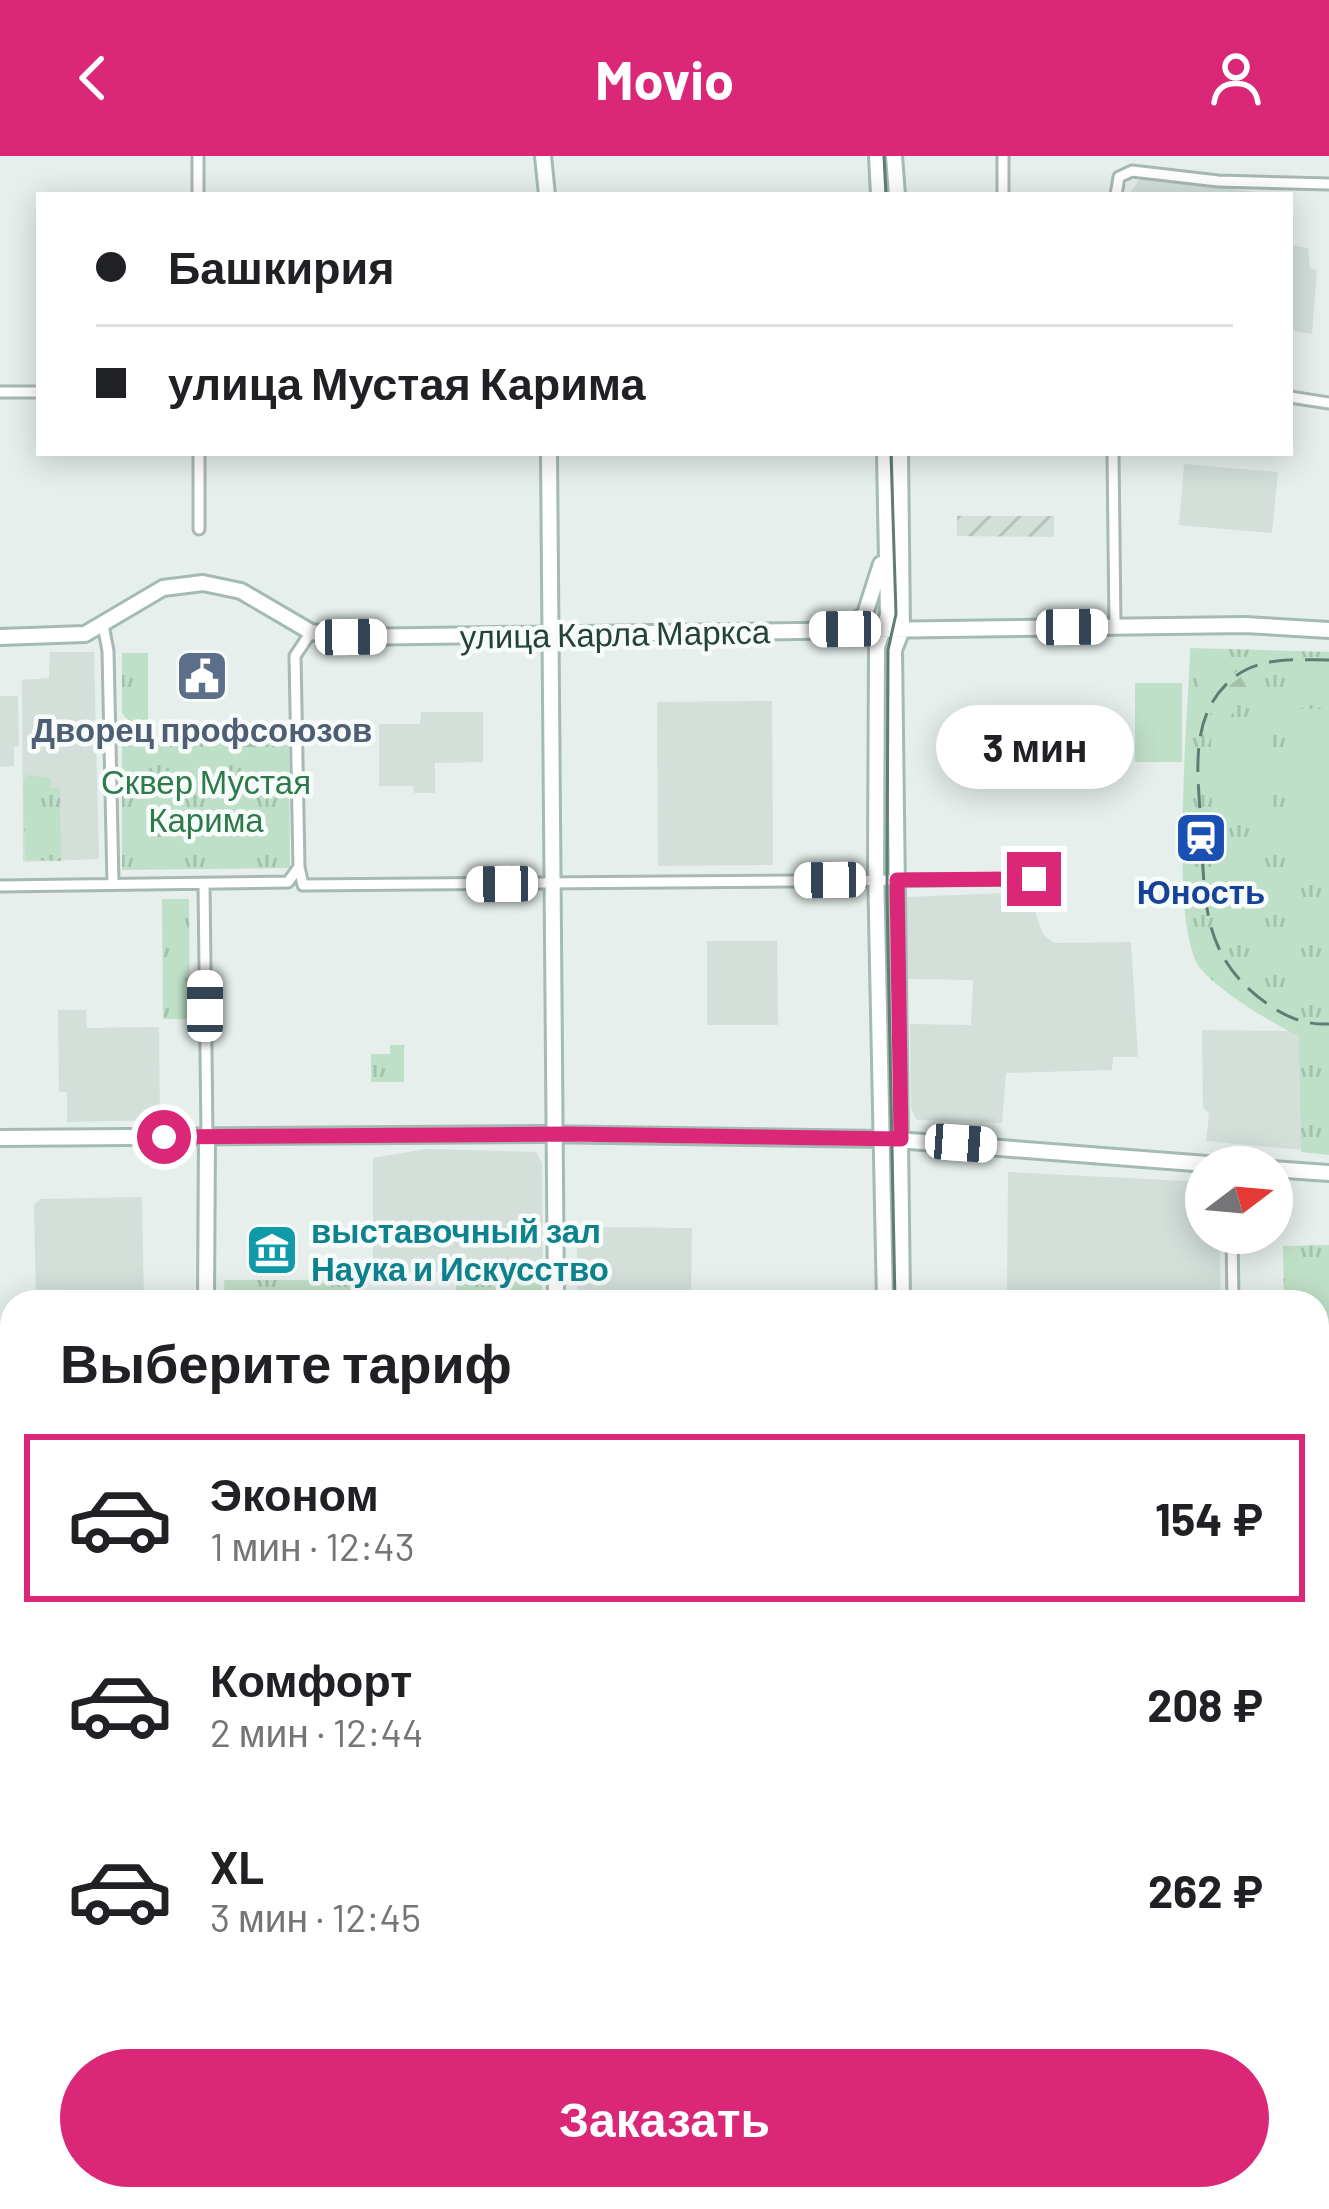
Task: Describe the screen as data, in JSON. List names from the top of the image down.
{
  "streets": {
    "street": ["улица Карла Маркса"]
  },
  "parks": ["Сквер Мустая Карима"],
  "places": {
    "public building": ["Дворец профсоюзов"],
    "station": ["Юность"],
    "museum": ["выставочный зал Наука и Искусство"]
  },
  "north": "right",
  "page": {
    "header": "Movio",
    "banner": ["Башкирия", "улица Мустая Карима"],
    "bubble": "3 мин",
    "heading": "Выберите тариф",
    "list": [
      {
        "name": "Эконом",
        "note": "1 мин · 12:43",
        "value": "154 ₽"
      },
      {
        "name": "Комфорт",
        "note": "2 мин · 12:44",
        "value": "208 ₽"
      },
      {
        "name": "XL",
        "note": "3 мин · 12:45",
        "value": "262 ₽"
      }
    ],
    "buttons": "Заказать"
  }
}
